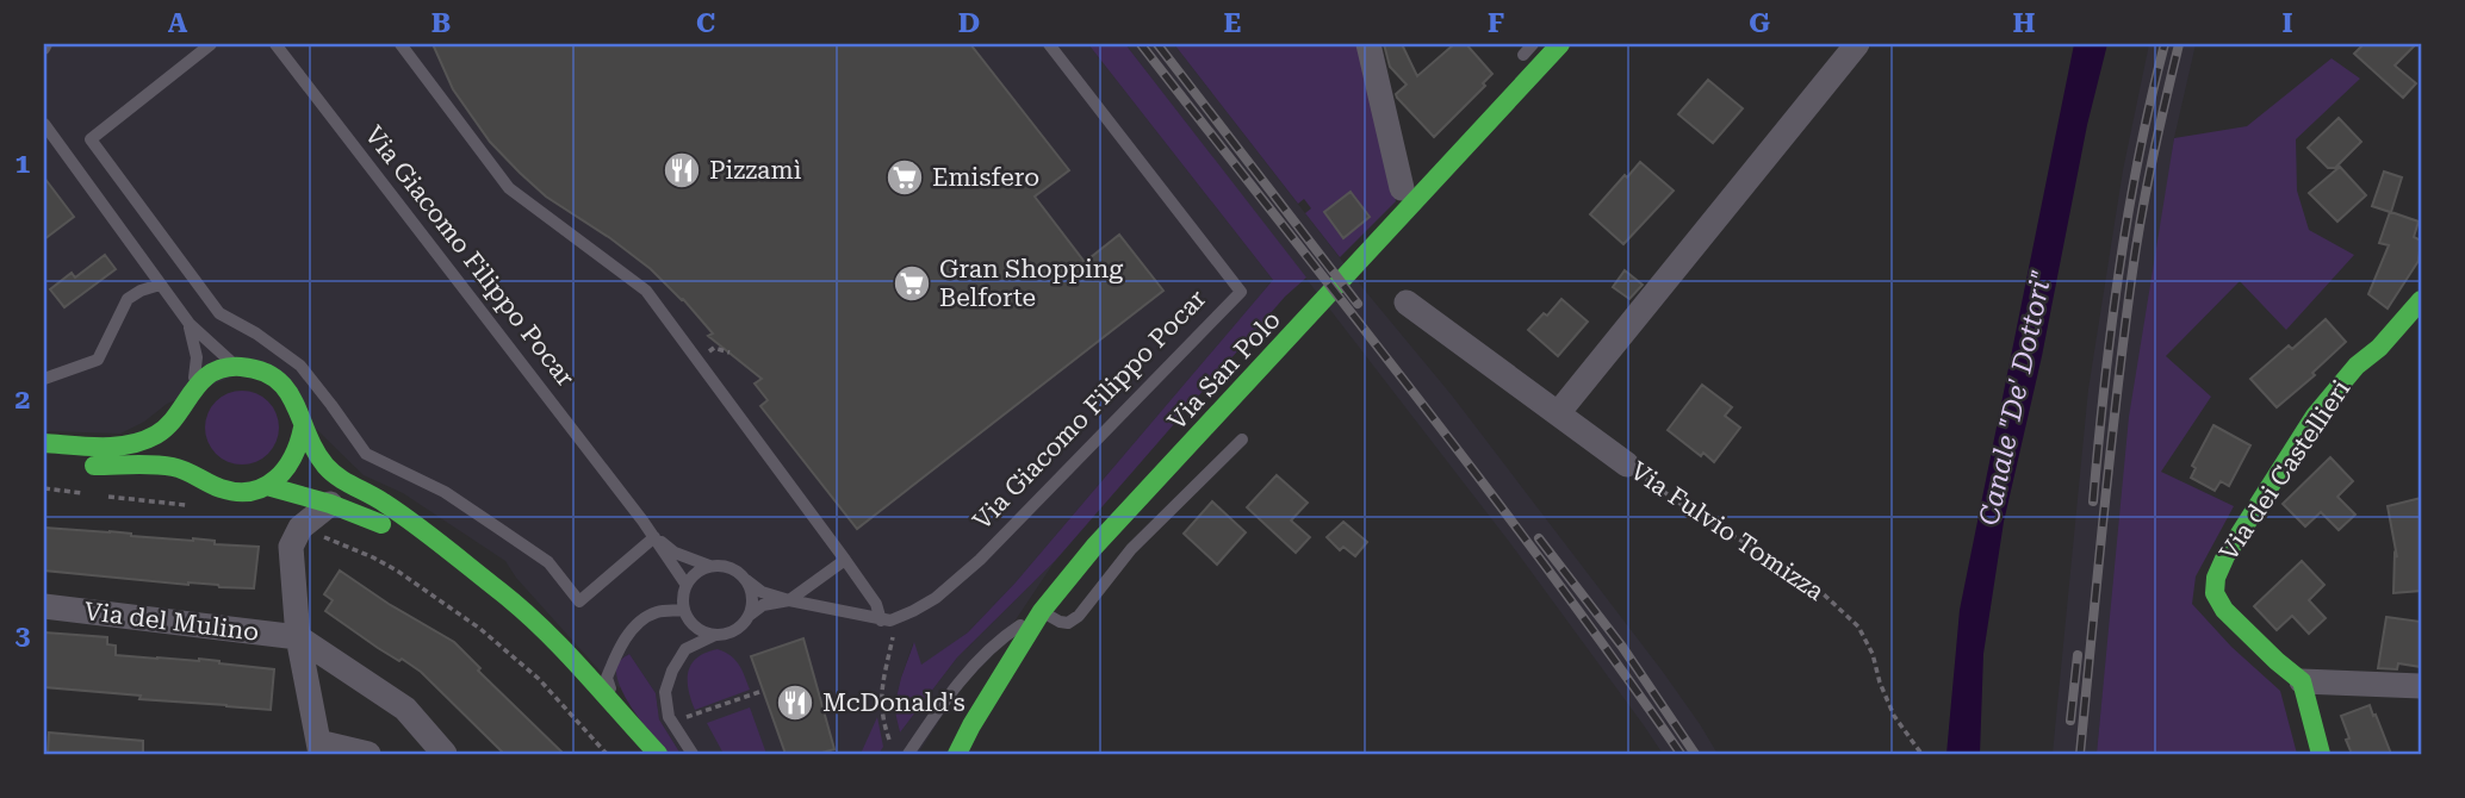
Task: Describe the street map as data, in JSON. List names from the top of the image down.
{
  "streets": {
    "main road": ["Via San Polo", "Via dei Castellieri"],
    "street": ["Via Fulvio Tomizza", "Via del Mulino"],
    "lane": ["Via Giacomo Filippo Pocar"]
  },
  "water": ["Canale \"De' Dottori\""],
  "places": {
    "restaurant": ["Pizzamì", "McDonald's"],
    "supermarket": ["Emisfero", "Gran Shopping Belforte"]
  },
  "grid": {
    "columns": [
      "A",
      "B",
      "C",
      "D",
      "E",
      "F",
      "G",
      "H",
      "I"
    ],
    "rows": ["1", "2", "3"]
  }
}
